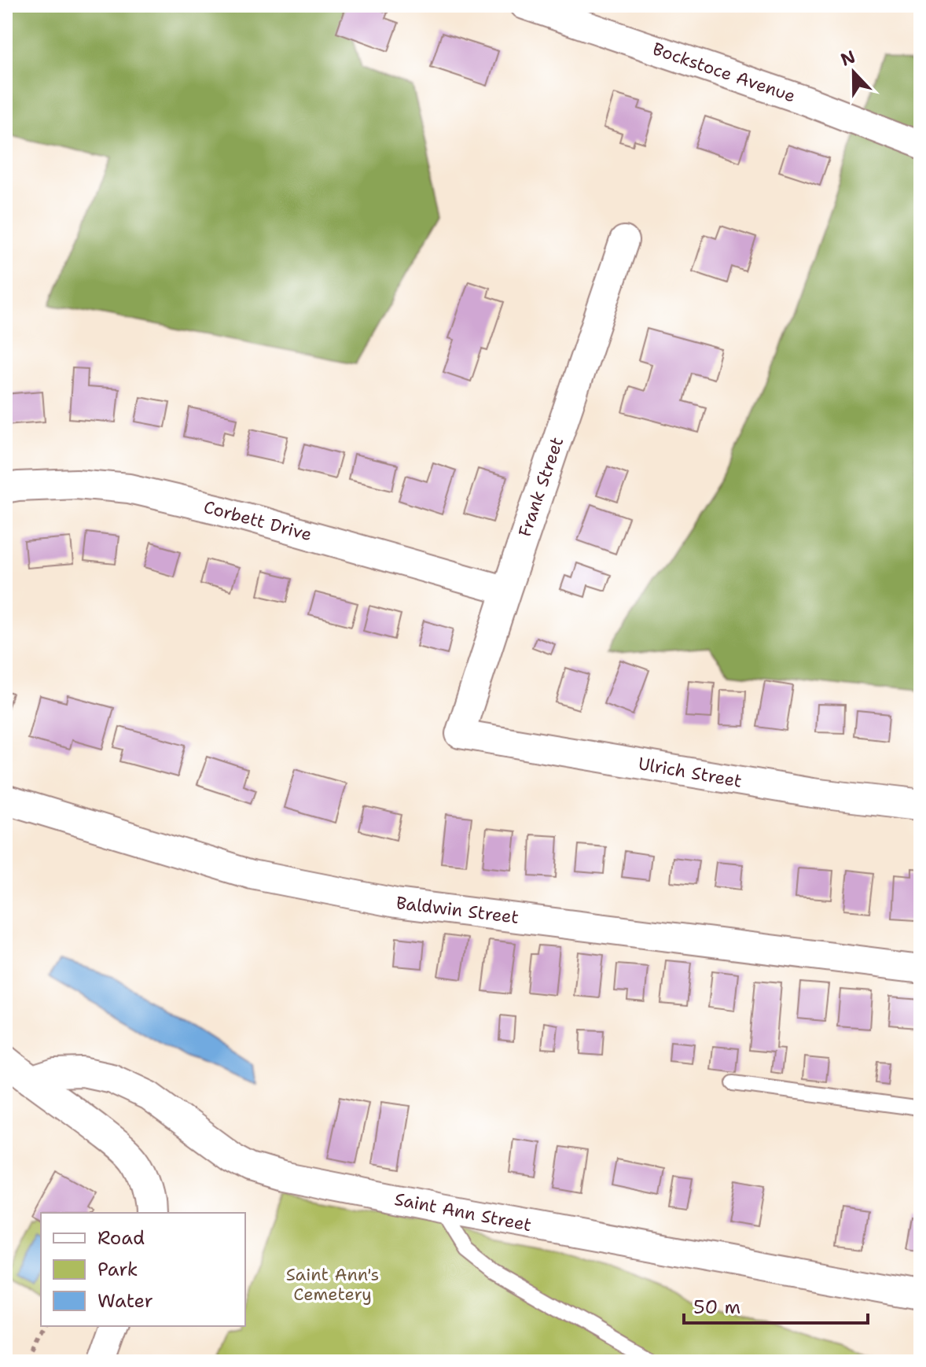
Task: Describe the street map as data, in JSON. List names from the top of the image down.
{
  "streets": {
    "street": [
      "Bockstoce Avenue",
      "Frank Street",
      "Corbett Drive",
      "Ulrich Street",
      "Baldwin Street",
      "Saint Ann Street"
    ]
  },
  "crossings": [
    ["Frank Street", "Corbett Drive"],
    ["Frank Street", "Ulrich Street"]
  ],
  "parks": ["Saint Ann's Cemetery"],
  "legend": ["Road", "Park", "Water"],
  "scale_bar": "50 m",
  "north": "top"
}
